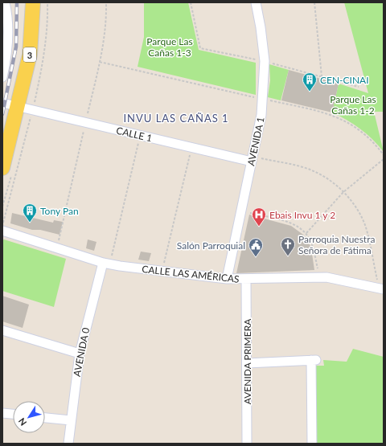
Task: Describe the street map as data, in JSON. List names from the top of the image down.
{
  "streets": {
    "main road": ["3"],
    "street": [
      "CALLE 1",
      "AVENIDA 1",
      "CALLE LAS AMÉRICAS",
      "AVENIDA 0",
      "AVENIDA PRIMERA"
    ]
  },
  "crossings": [
    ["3", "CALLE 1"],
    ["CALLE 1", "AVENIDA 1"],
    ["AVENIDA 1", "CALLE LAS AMÉRICAS"],
    ["CALLE LAS AMÉRICAS", "AVENIDA 0"],
    ["CALLE LAS AMÉRICAS", "AVENIDA PRIMERA"]
  ],
  "districts": ["INVU LAS CAÑAS 1"],
  "parks": ["Parque Las Cañas 1-3", "Parque Las Cañas 1-2"],
  "places": {
    "building": ["CEN-CINAI", "Tony Pan"],
    "hospital": ["Ebais Invu 1 y 2"],
    "church": ["Parroquia Nuestra Señora de Fátima"],
    "public building": ["Salón Parroquial"]
  },
  "north": "bottom left"
}
